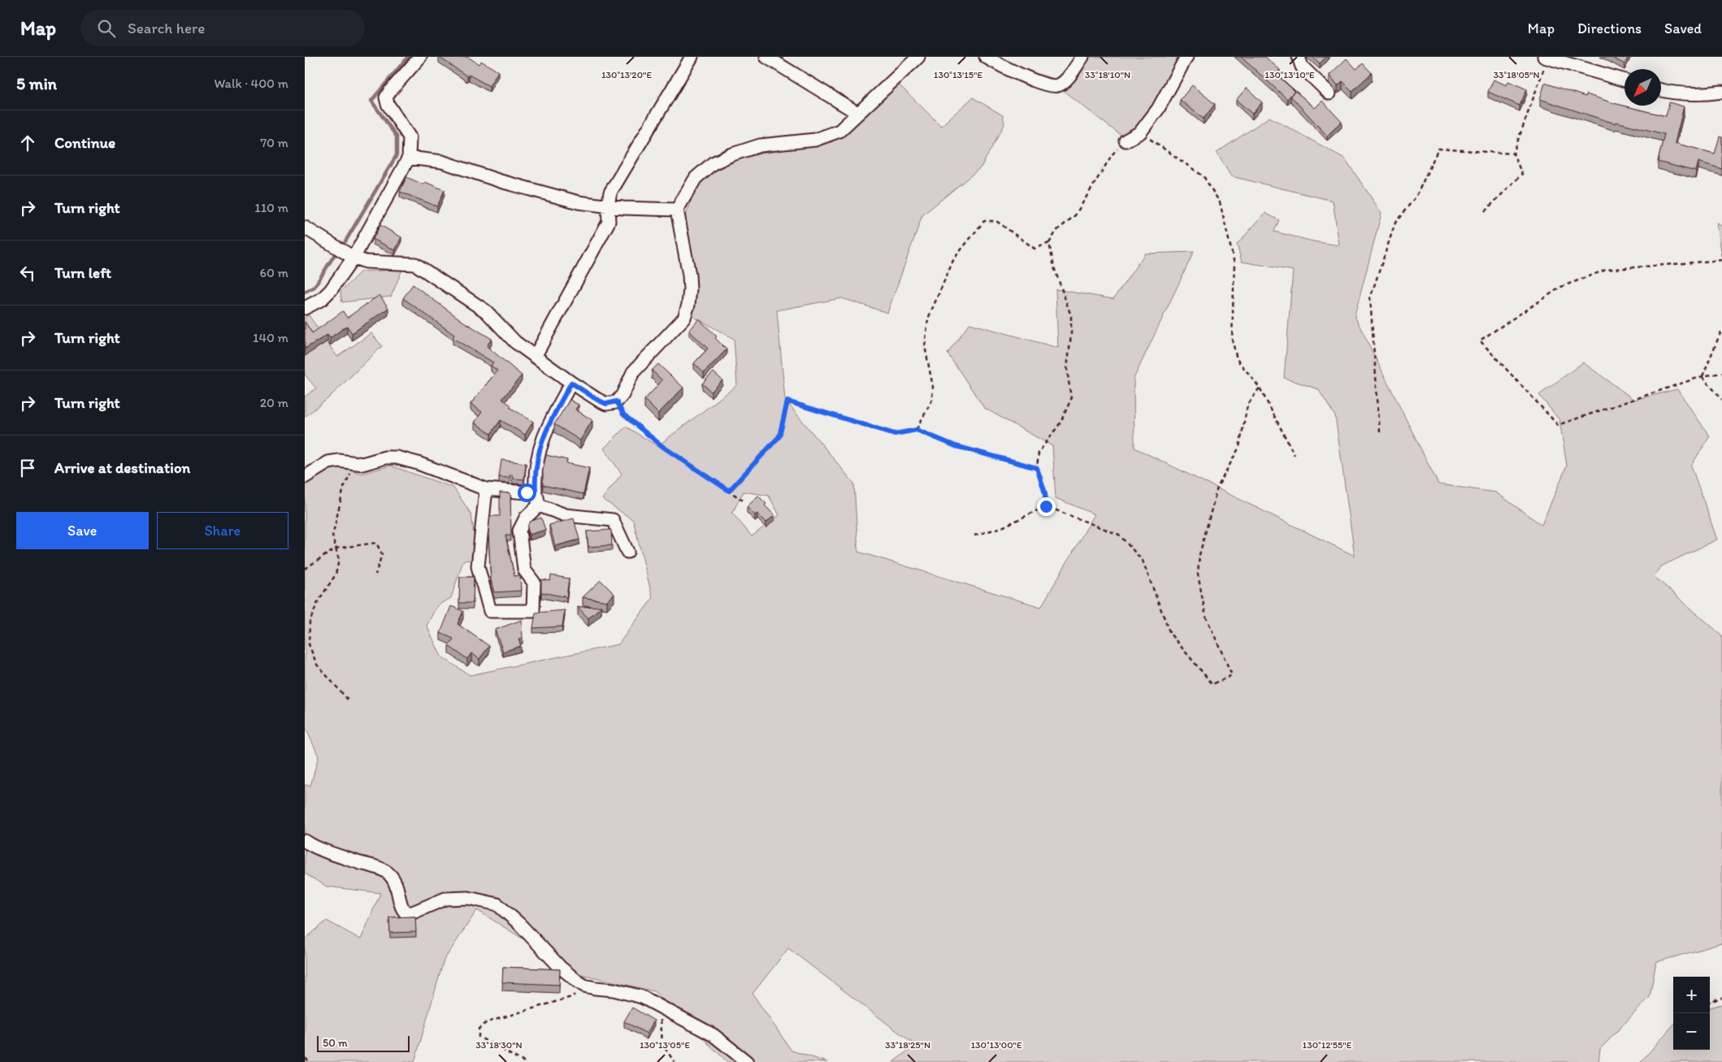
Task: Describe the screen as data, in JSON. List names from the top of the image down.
{
  "scale_bar": "50 m",
  "north": "bottom left",
  "page": {
    "header": "Map",
    "search": "Search here",
    "nav": ["Map", "Directions", "Saved"],
    "heading": ["5 min", "Walk · 400 m"],
    "list": [
      ["Continue", "70 m"],
      ["Turn right", "110 m"],
      ["Turn left", "60 m"],
      ["Turn right", "140 m"],
      ["Turn right", "20 m"],
      "Arrive at destination"
    ],
    "buttons": ["Save", "Share"],
    "map_buttons": ["+", "−"],
    "scale": "50 m"
  },
  "coordinates": [
    "33°18'10\"N",
    "33°18'05\"N",
    "130°13'20\"E",
    "130°13'15\"E",
    "130°13'10\"E",
    "130°13'05\"E",
    "130°13'00\"E",
    "130°12'55\"E",
    "33°18'30\"N",
    "33°18'25\"N"
  ]
}
